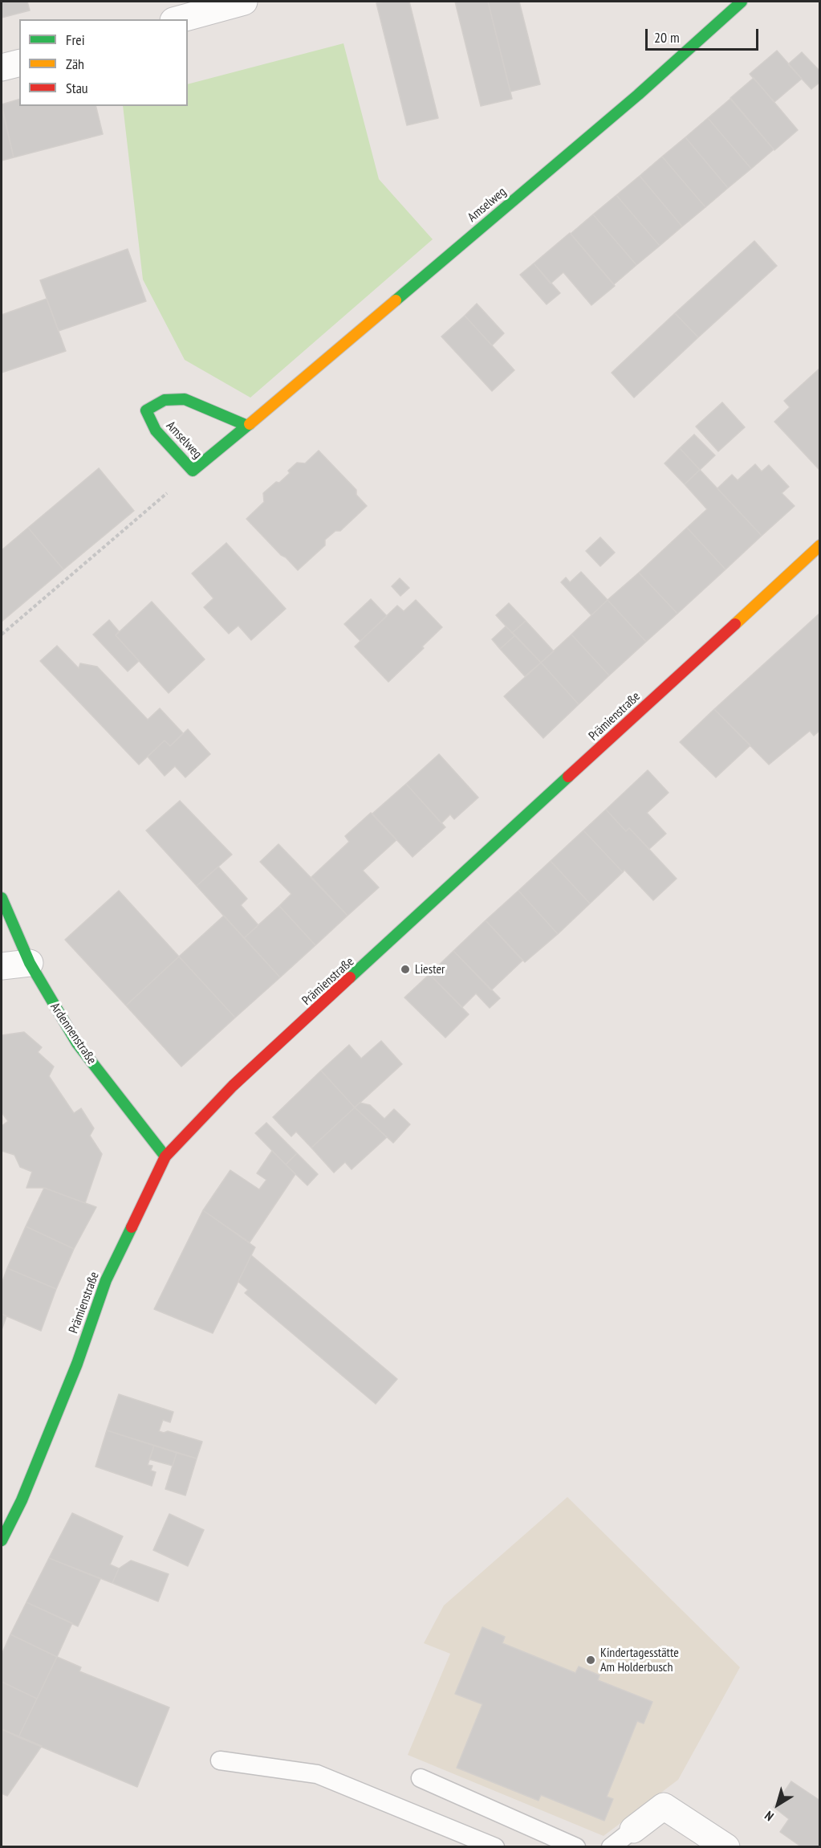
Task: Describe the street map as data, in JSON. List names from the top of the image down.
{
  "streets": {
    "street": ["Amselweg", "Prämienstraße", "Ardennenstraße"]
  },
  "crossings": [
    ["Prämienstraße", "Ardennenstraße"]
  ],
  "places": ["Liester", "Kindertagesstätte Am Holderbusch"],
  "legend": ["Frei", "Zäh", "Stau"],
  "scale_bar": "20 m",
  "north": "bottom left"
}
